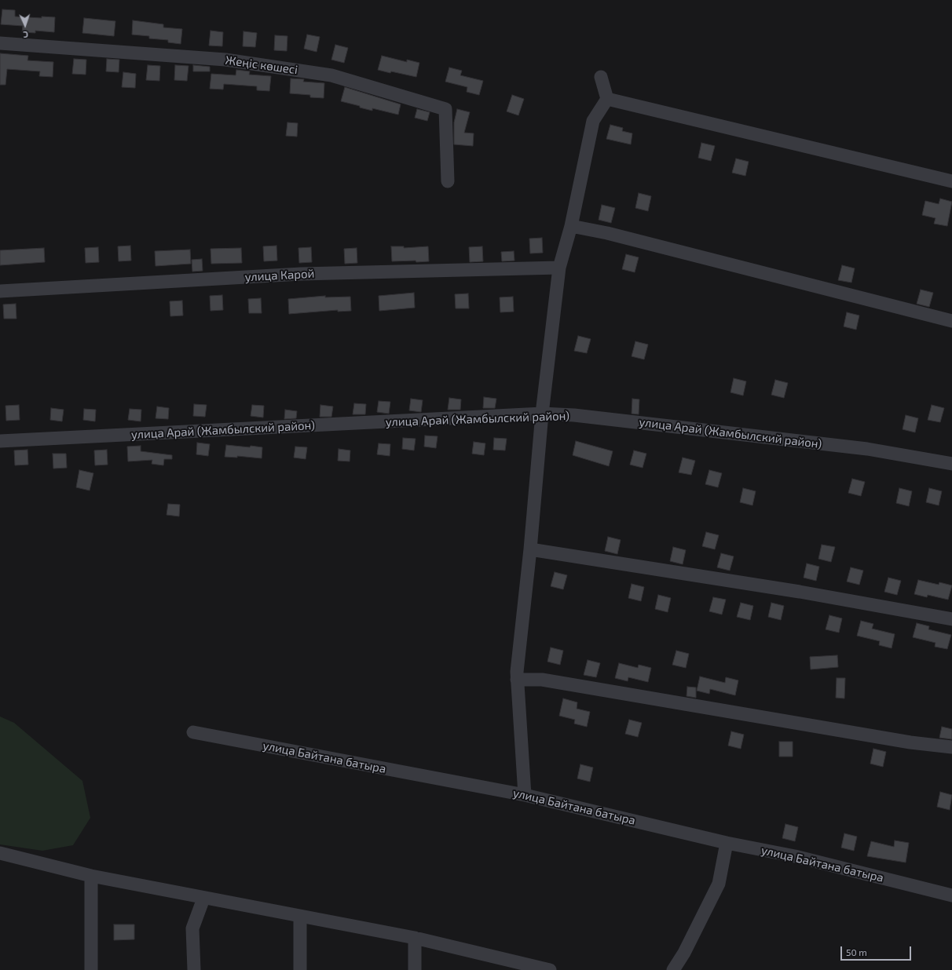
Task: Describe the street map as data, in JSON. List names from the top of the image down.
{
  "streets": {
    "street": [
      "Жеңіс көшесі",
      "улица Карой",
      "улица Арай (Жамбылский район)",
      "улица Байтана батыра"
    ]
  },
  "scale_bar": "50 m",
  "north": "bottom"
}
